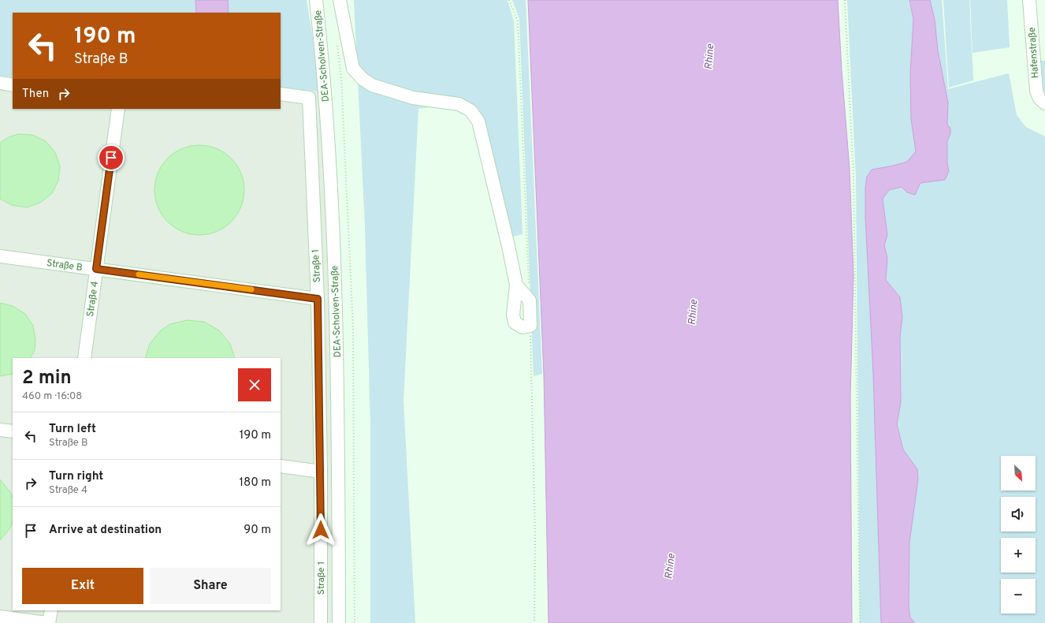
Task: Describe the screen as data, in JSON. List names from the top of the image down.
{
  "streets": {
    "street": [
      "Hafenstraße",
      "DEA-Scholven-Straße",
      "Straße B",
      "Straße 1",
      "Straße 4"
    ]
  },
  "crossings": [
    ["Straße B", "Straße 1"],
    ["Straße B", "Straße 4"]
  ],
  "water": ["Rhine"],
  "north": "bottom right",
  "page": {
    "turn": ["190 m", "Straße B"],
    "then": "Then",
    "heading": ["2 min", "460 m · 16:08"],
    "list": [
      {
        "name": "Turn left",
        "note": "Straße B",
        "value": "190 m"
      },
      {
        "name": "Turn right",
        "note": "Straße 4",
        "value": "180 m"
      },
      {
        "name": "Arrive at destination",
        "value": "90 m"
      }
    ],
    "map_buttons": ["+", "−"],
    "buttons": ["Exit", "Share"]
  }
}
